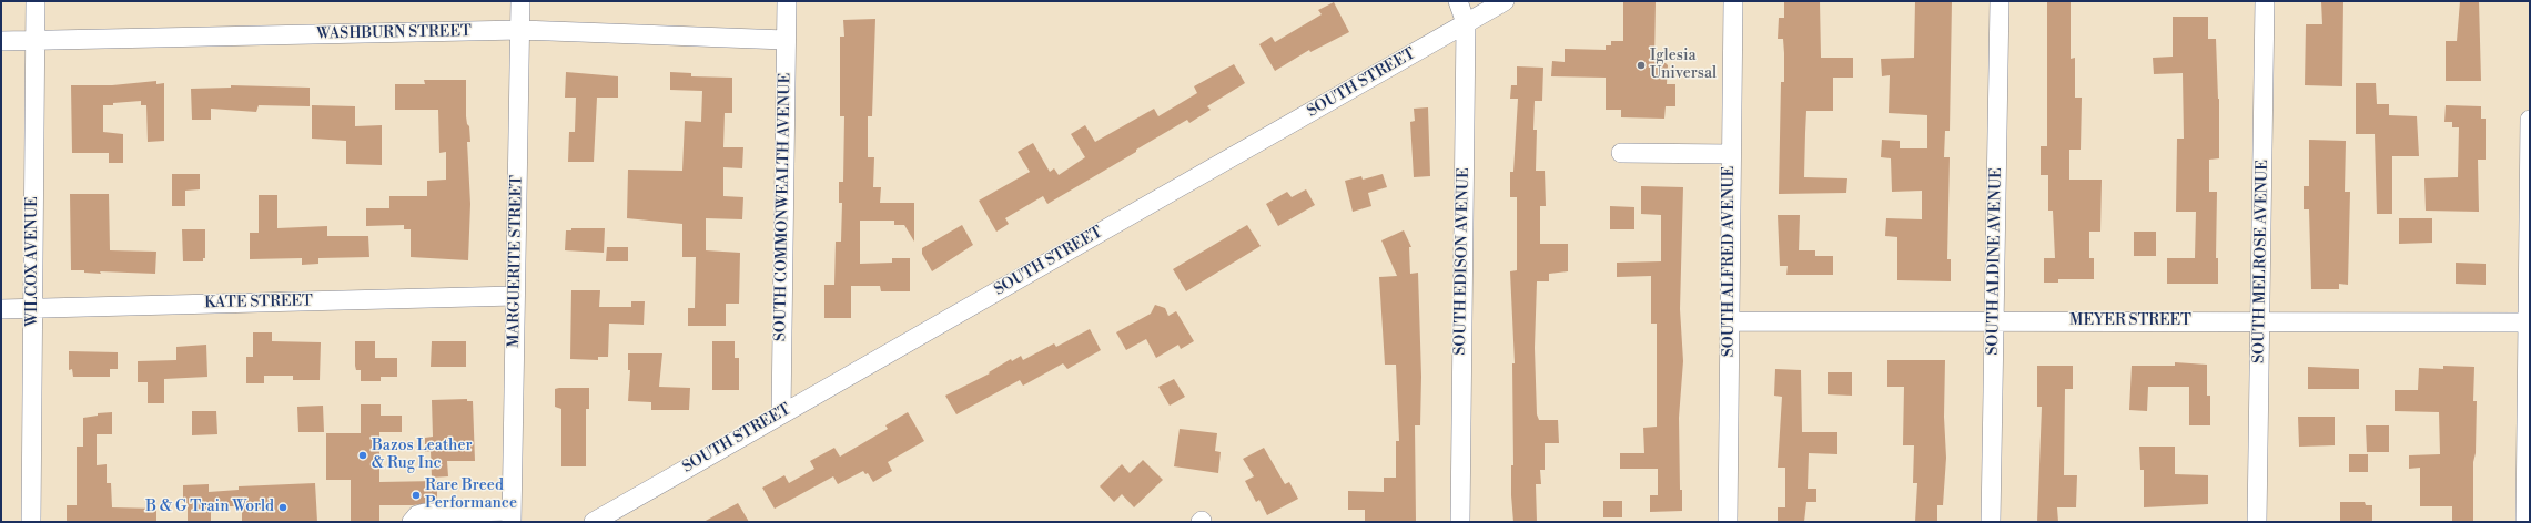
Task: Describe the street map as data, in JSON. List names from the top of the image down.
{
  "streets": {
    "street": [
      "WASHBURN STREET",
      "SOUTH STREET",
      "SOUTH COMMONWEALTH AVENUE",
      "WILCOX AVENUE",
      "MARGUERITE STREET",
      "SOUTH EDISON AVENUE",
      "SOUTH ALFRED AVENUE",
      "SOUTH ALDINE AVENUE",
      "SOUTH MELROSE AVENUE",
      "KATE STREET",
      "MEYER STREET"
    ]
  },
  "crossings": [
    ["WASHBURN STREET", "SOUTH COMMONWEALTH AVENUE"],
    ["WASHBURN STREET", "WILCOX AVENUE"],
    ["WASHBURN STREET", "MARGUERITE STREET"],
    ["SOUTH STREET", "SOUTH COMMONWEALTH AVENUE"],
    ["SOUTH STREET", "SOUTH EDISON AVENUE"],
    ["WILCOX AVENUE", "KATE STREET"],
    ["MARGUERITE STREET", "KATE STREET"],
    ["SOUTH ALFRED AVENUE", "MEYER STREET"],
    ["SOUTH ALDINE AVENUE", "MEYER STREET"],
    ["SOUTH MELROSE AVENUE", "MEYER STREET"]
  ],
  "places": [
    "Iglesia Universal",
    "Bazos Leather & Rug Inc",
    "Rare Breed Performance",
    "B & G Train World"
  ]
}
